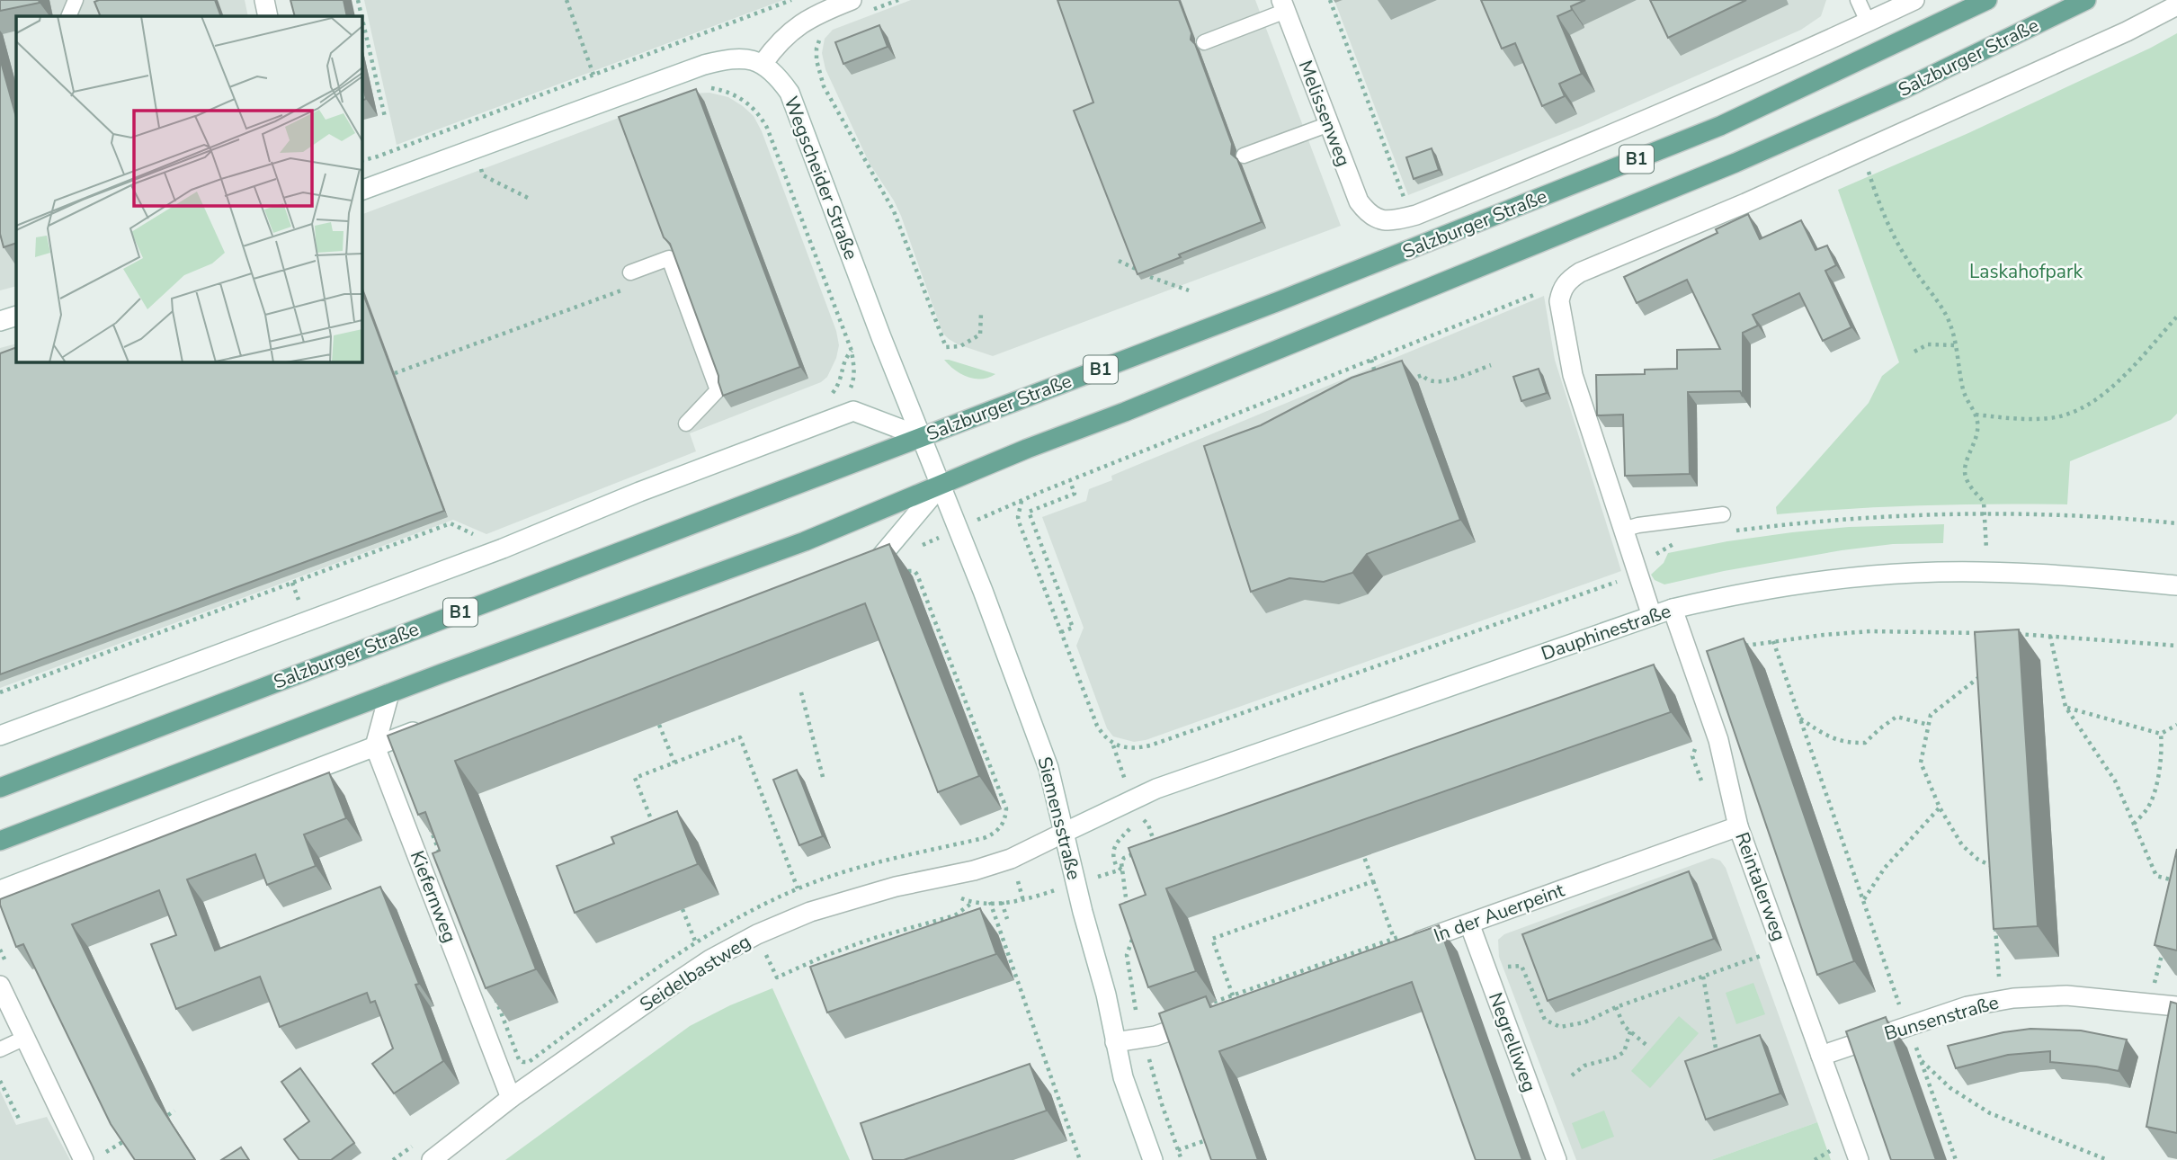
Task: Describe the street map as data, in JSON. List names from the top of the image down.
{
  "streets": {
    "main road": ["Salzburger Straße", "B1"],
    "street": [
      "Melissenweg",
      "Wegscheider Straße",
      "Dauphinestraße",
      "Siemensstraße",
      "Reintalerweg",
      "Kiefernweg",
      "In der Auerpeint",
      "Seidelbastweg",
      "Bunsenstraße",
      "Negrelliweg"
    ]
  },
  "crossings": [
    ["Salzburger Straße", "Wegscheider Straße"],
    ["Salzburger Straße", "Siemensstraße"],
    ["Wegscheider Straße", "Siemensstraße"],
    ["Dauphinestraße", "Siemensstraße"],
    ["Dauphinestraße", "Reintalerweg"],
    ["Dauphinestraße", "Seidelbastweg"],
    ["Siemensstraße", "Seidelbastweg"],
    ["Reintalerweg", "In der Auerpeint"],
    ["Reintalerweg", "Bunsenstraße"],
    ["Kiefernweg", "Seidelbastweg"],
    ["In der Auerpeint", "Negrelliweg"]
  ],
  "parks": ["Laskahofpark"]
}
